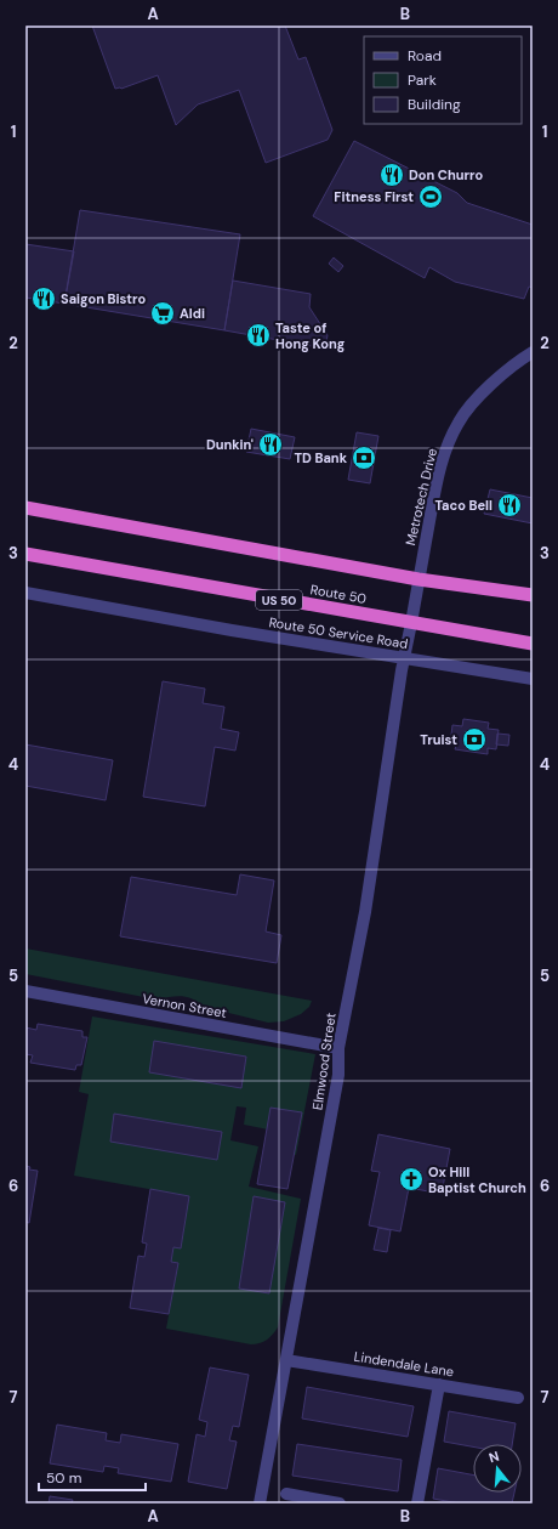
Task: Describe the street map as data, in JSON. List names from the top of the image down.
{
  "streets": {
    "highway": ["Route 50", "US 50"],
    "street": [
      "Metrotech Drive",
      "Route 50 Service Road",
      "Vernon Street",
      "Elmwood Street",
      "Lindendale Lane"
    ]
  },
  "crossings": [
    ["Metrotech Drive", "Route 50"],
    ["Metrotech Drive", "Elmwood Street"],
    ["Route 50", "Elmwood Street"],
    ["Route 50 Service Road", "Elmwood Street"],
    ["Vernon Street", "Elmwood Street"],
    ["Elmwood Street", "Lindendale Lane"]
  ],
  "places": {
    "restaurant": [
      "Don Churro",
      "Saigon Bistro",
      "Taste of Hong Kong",
      "Dunkin'",
      "Taco Bell"
    ],
    "sports": ["Fitness First"],
    "supermarket": ["Aldi"],
    "bank": ["TD Bank", "Truist"],
    "church": ["Ox Hill Baptist Church"]
  },
  "legend": ["Road", "Park", "Building"],
  "scale_bar": "50 m",
  "north": "top",
  "grid": {
    "columns": ["A", "B"],
    "rows": [
      "1",
      "2",
      "3",
      "4",
      "5",
      "6",
      "7"
    ]
  }
}
